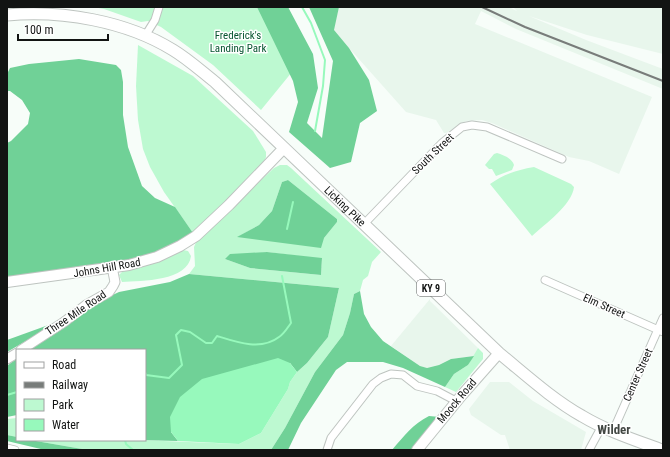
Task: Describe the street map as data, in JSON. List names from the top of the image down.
{
  "streets": {
    "main road": [
      "Licking Pike",
      "Johns Hill Road",
      "KY 9",
      "Moock Road"
    ],
    "street": [
      "South Street",
      "Elm Street",
      "Three Mile Road",
      "Center Street"
    ]
  },
  "crossings": [
    ["South Street", "Licking Pike"],
    ["Licking Pike", "Johns Hill Road"],
    ["Licking Pike", "Center Street"],
    ["Licking Pike", "Moock Road"],
    ["Johns Hill Road", "Three Mile Road"],
    ["Elm Street", "Center Street"]
  ],
  "districts": ["Wilder"],
  "parks": ["Frederick's Landing Park"],
  "legend": [
    "Road",
    "Railway",
    "Park",
    "Water"
  ],
  "scale_bar": "100 m"
}
